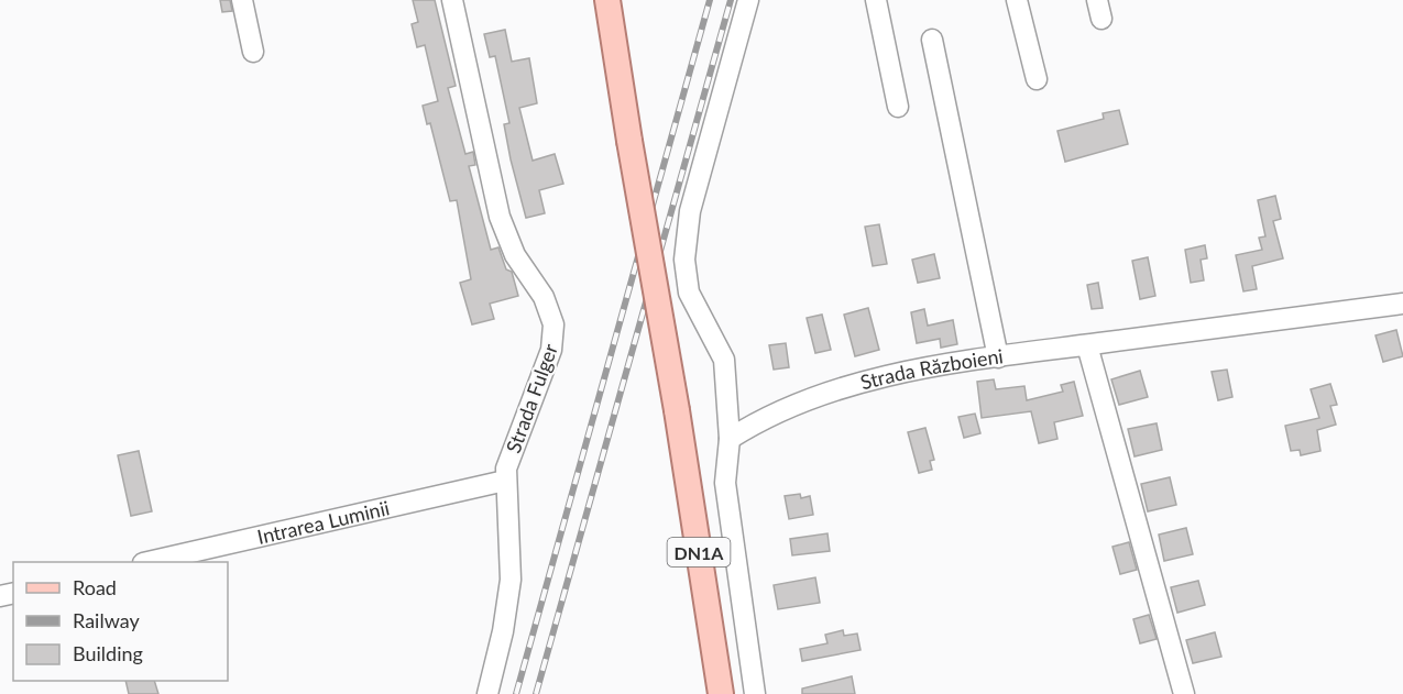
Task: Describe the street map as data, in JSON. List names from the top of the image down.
{
  "streets": {
    "main road": ["DN1A"],
    "street": ["Strada Războieni", "Strada Fulger", "Intrarea Luminii"]
  },
  "crossings": [
    ["Strada Fulger", "Intrarea Luminii"]
  ],
  "legend": ["Road", "Railway", "Building"]
}
